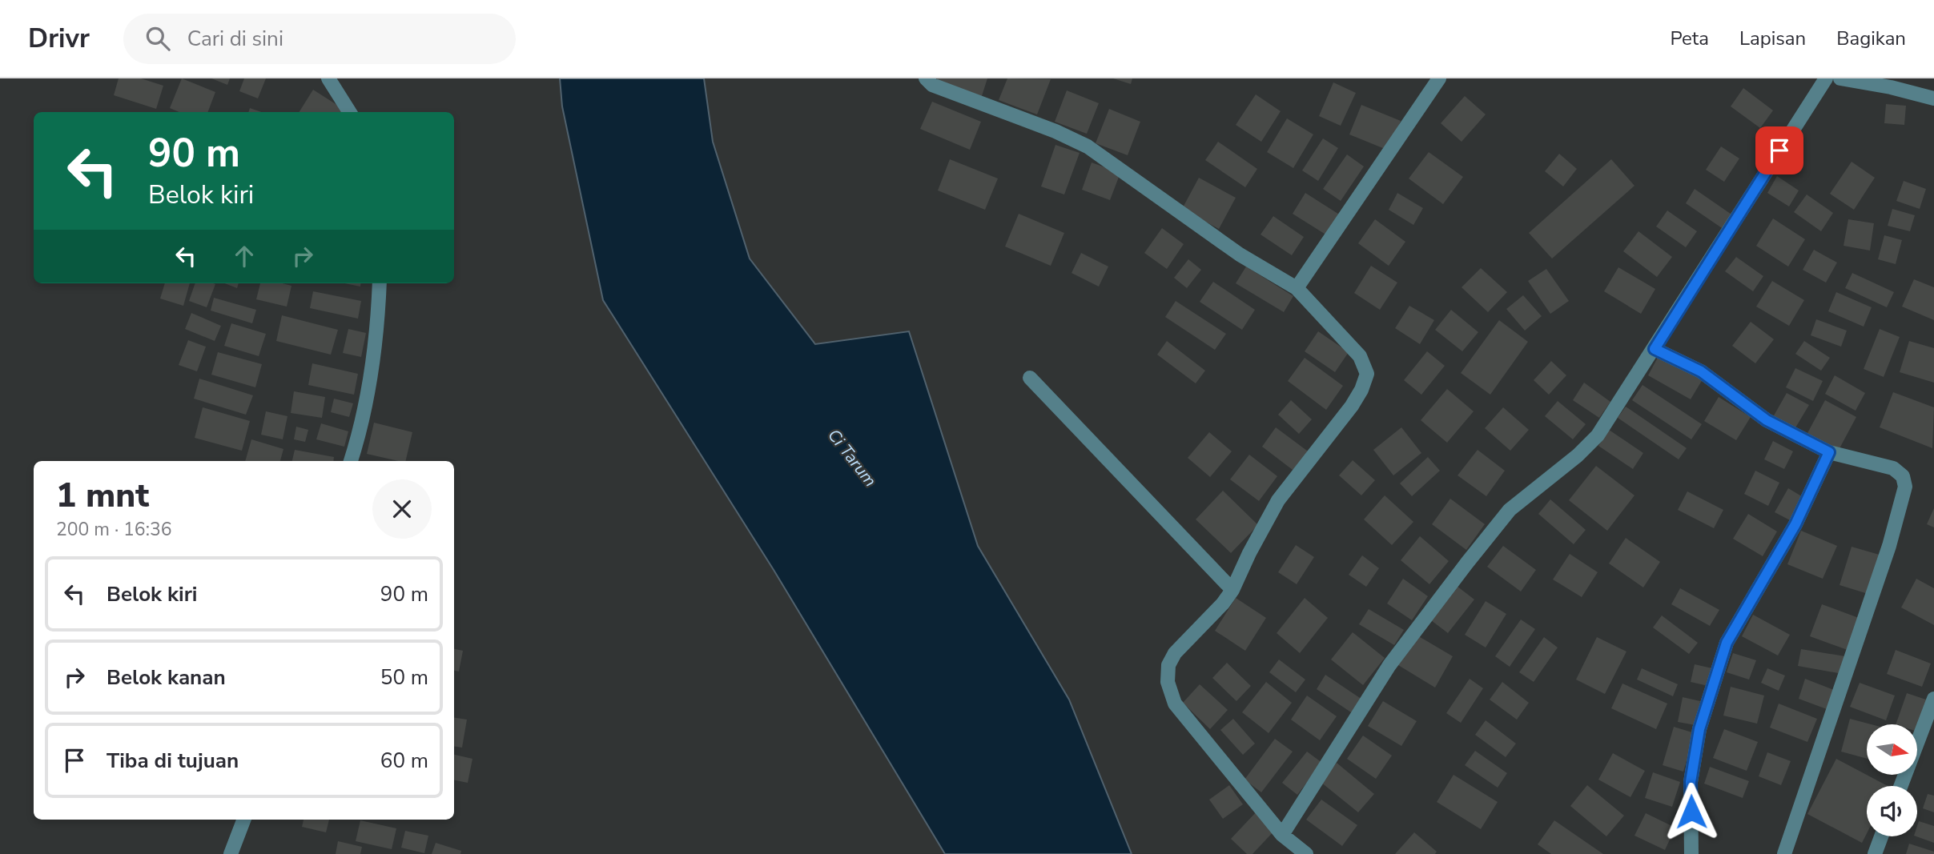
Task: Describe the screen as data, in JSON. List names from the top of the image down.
{
  "water": ["Ci Tarum"],
  "north": "right",
  "page": {
    "header": "Drivr",
    "search": "Cari di sini",
    "nav": ["Peta", "Lapisan", "Bagikan"],
    "turn": ["90 m", "Belok kiri"],
    "heading": ["1 mnt", "200 m · 16:36"],
    "list": [
      {
        "name": "Belok kiri",
        "value": "90 m"
      },
      {
        "name": "Belok kanan",
        "value": "50 m"
      },
      {
        "name": "Tiba di tujuan",
        "value": "60 m"
      }
    ]
  }
}
